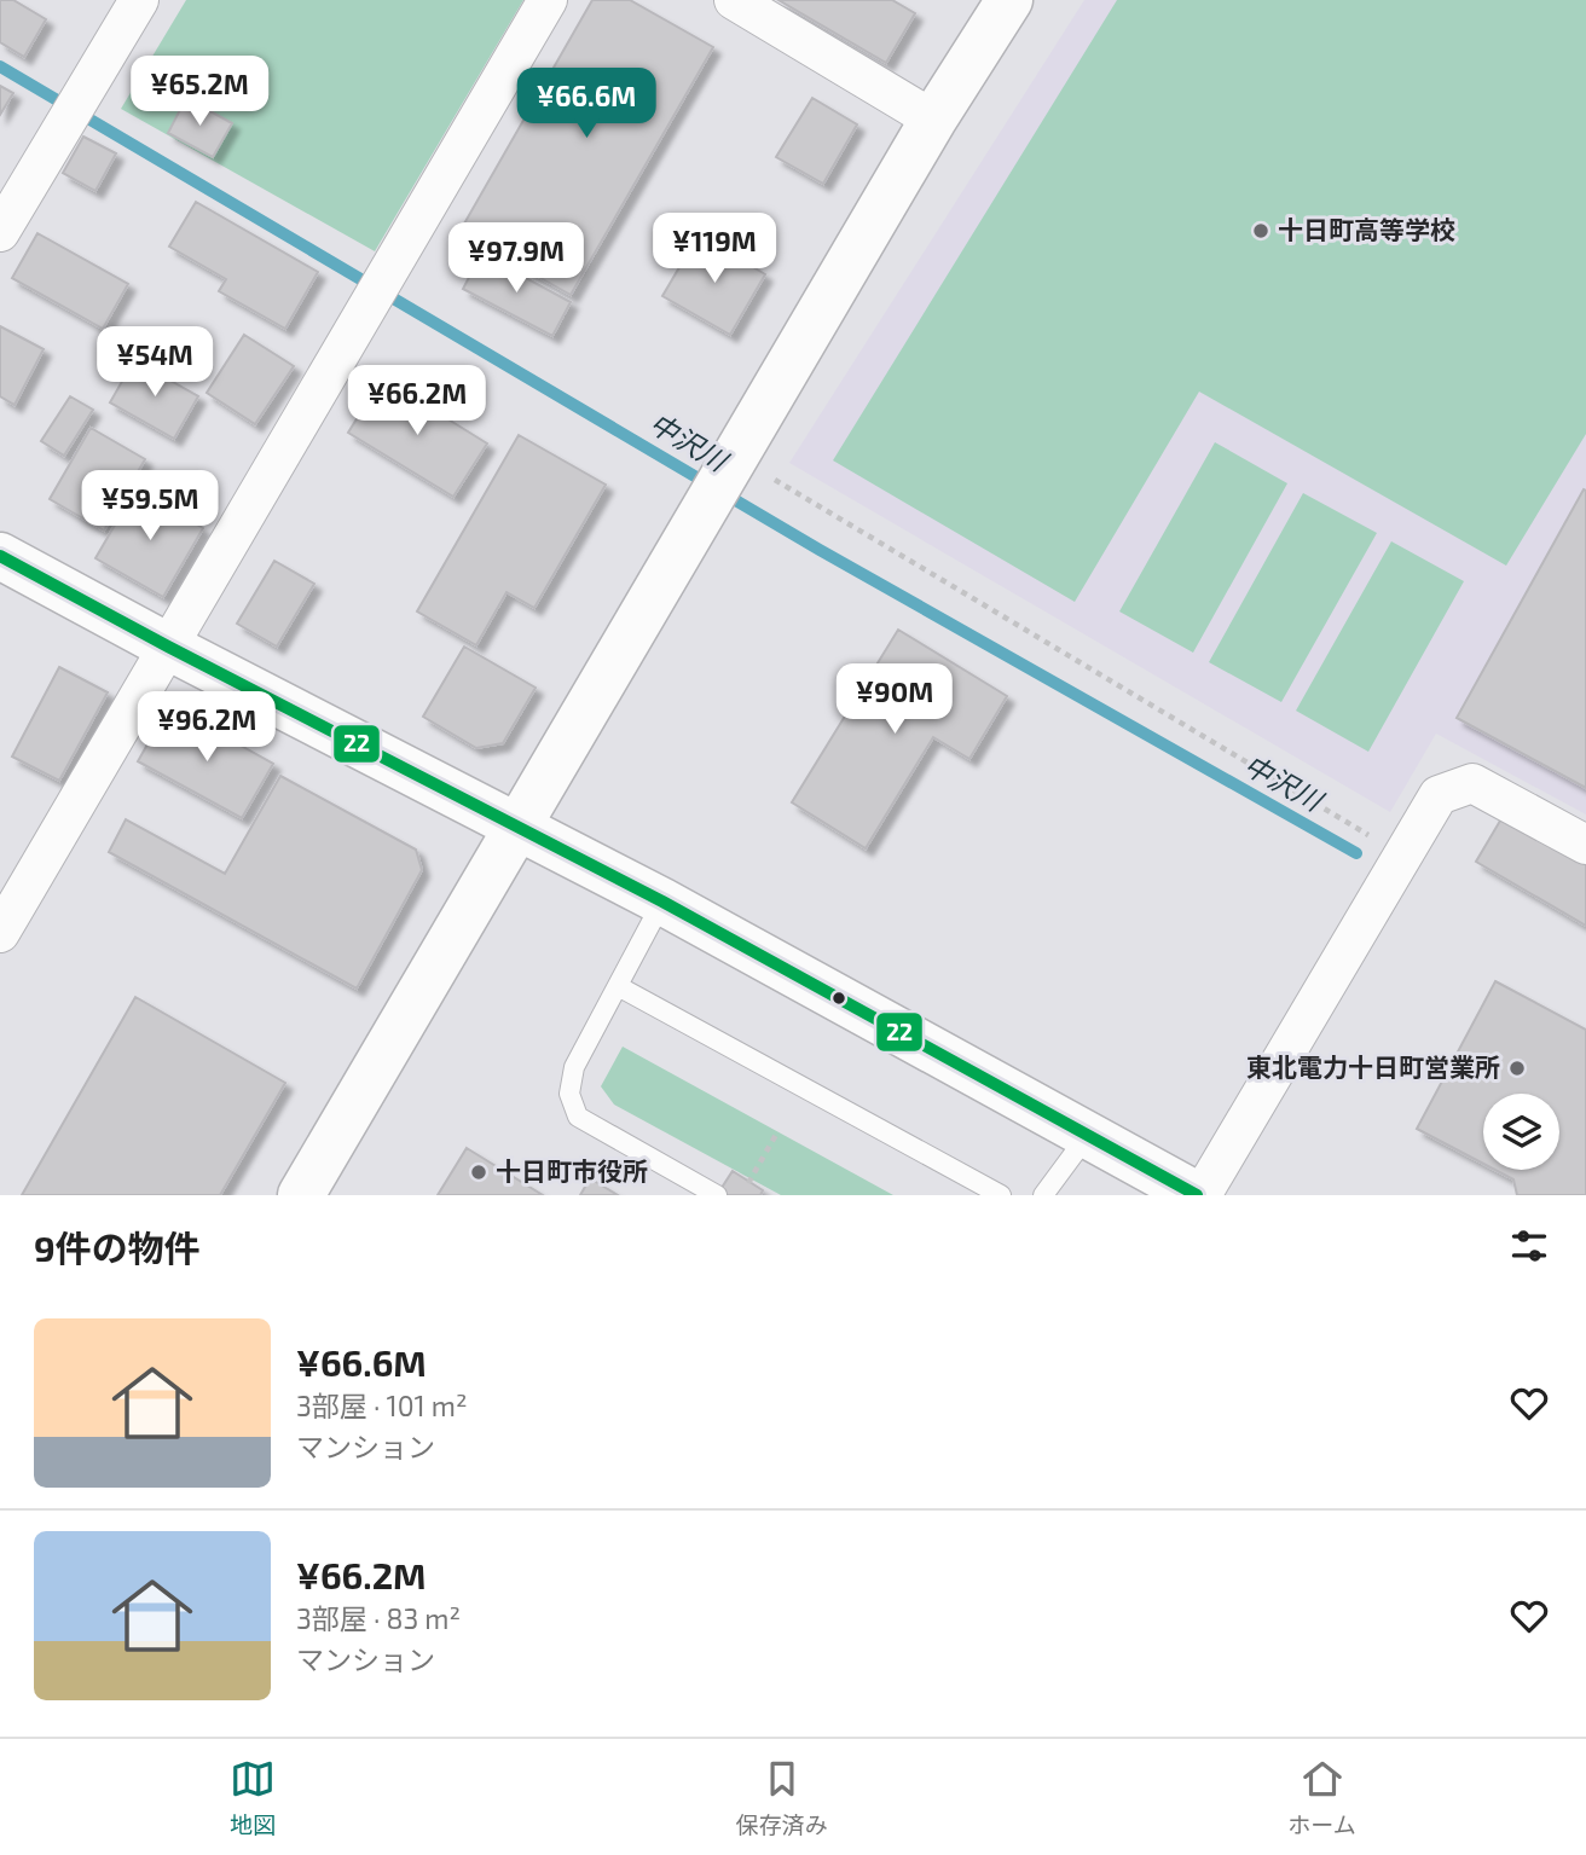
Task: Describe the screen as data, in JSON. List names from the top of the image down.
{
  "water": ["中沢川"],
  "places": ["十日町高等学校", "東北電力十日町営業所", "十日町市役所"],
  "lines": ["transit line 22"],
  "page": {
    "price": [
      "¥65.2M",
      "¥66.6M",
      "¥119M",
      "¥97.9M",
      "¥54M",
      "¥66.2M",
      "¥59.5M",
      "¥90M",
      "¥96.2M"
    ],
    "heading": "9件の物件",
    "list": [
      {
        "name": "¥66.6M",
        "note": "3部屋 · 101 m² · マンション"
      },
      {
        "name": "¥66.2M",
        "note": "3部屋 · 83 m² · マンション"
      }
    ],
    "tabs": ["地図", "保存済み", "ホーム"]
  }
}
